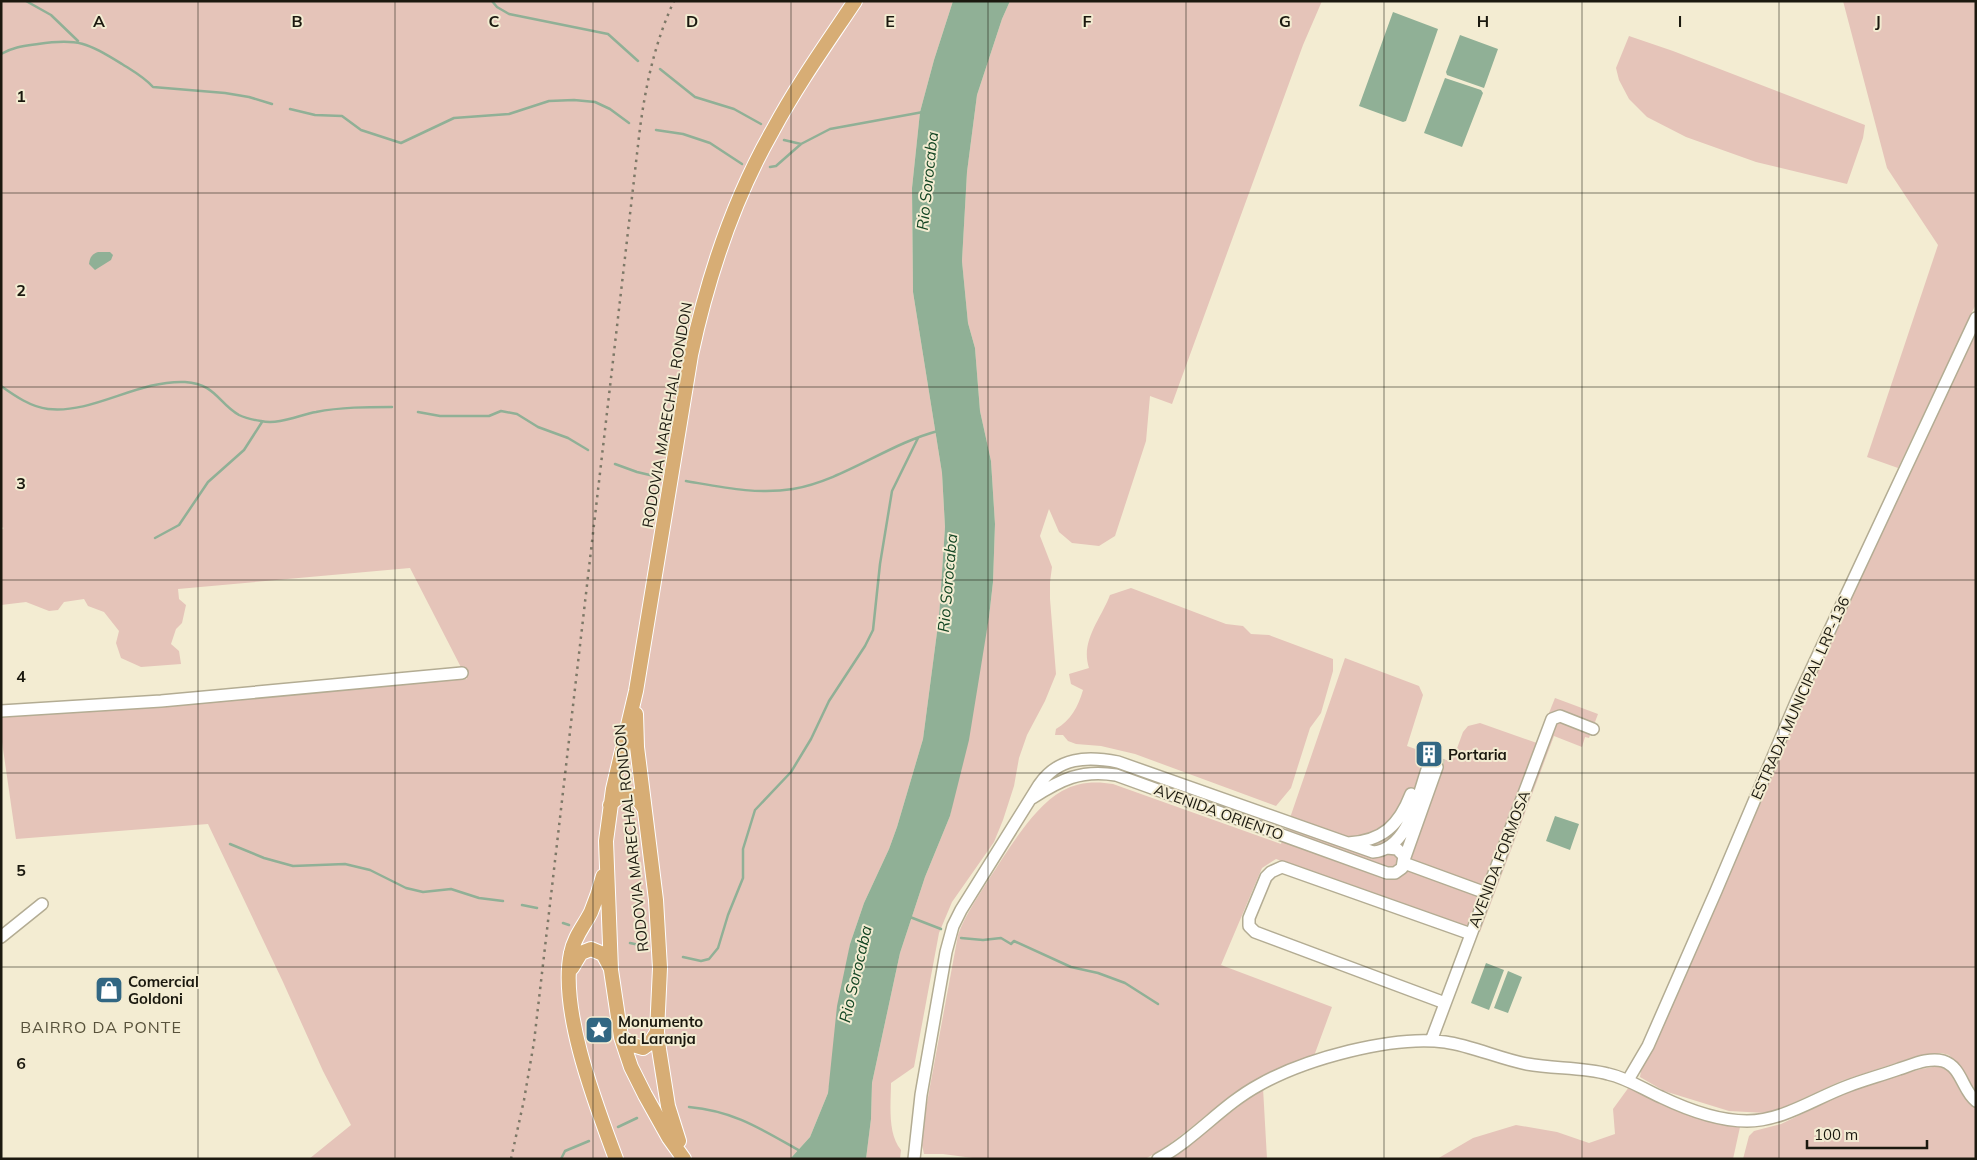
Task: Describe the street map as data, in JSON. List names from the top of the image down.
{
  "streets": {
    "main road": ["RODOVIA MARECHAL RONDON"],
    "street": ["ESTRADA MUNICIPAL LRP-136", "AVENIDA ORIENTO", "AVENIDA FORMOSA"]
  },
  "districts": ["BAIRRO DA PONTE"],
  "water": ["Rio Sorocaba"],
  "places": {
    "building": ["Portaria"],
    "shop": ["Comercial Goldoni"],
    "place": ["Monumento da Laranja"]
  },
  "scale_bar": "100 m",
  "grid": {
    "columns": [
      "A",
      "B",
      "C",
      "D",
      "E",
      "F",
      "G",
      "H",
      "I",
      "J"
    ],
    "rows": [
      "1",
      "2",
      "3",
      "4",
      "5",
      "6"
    ]
  }
}
